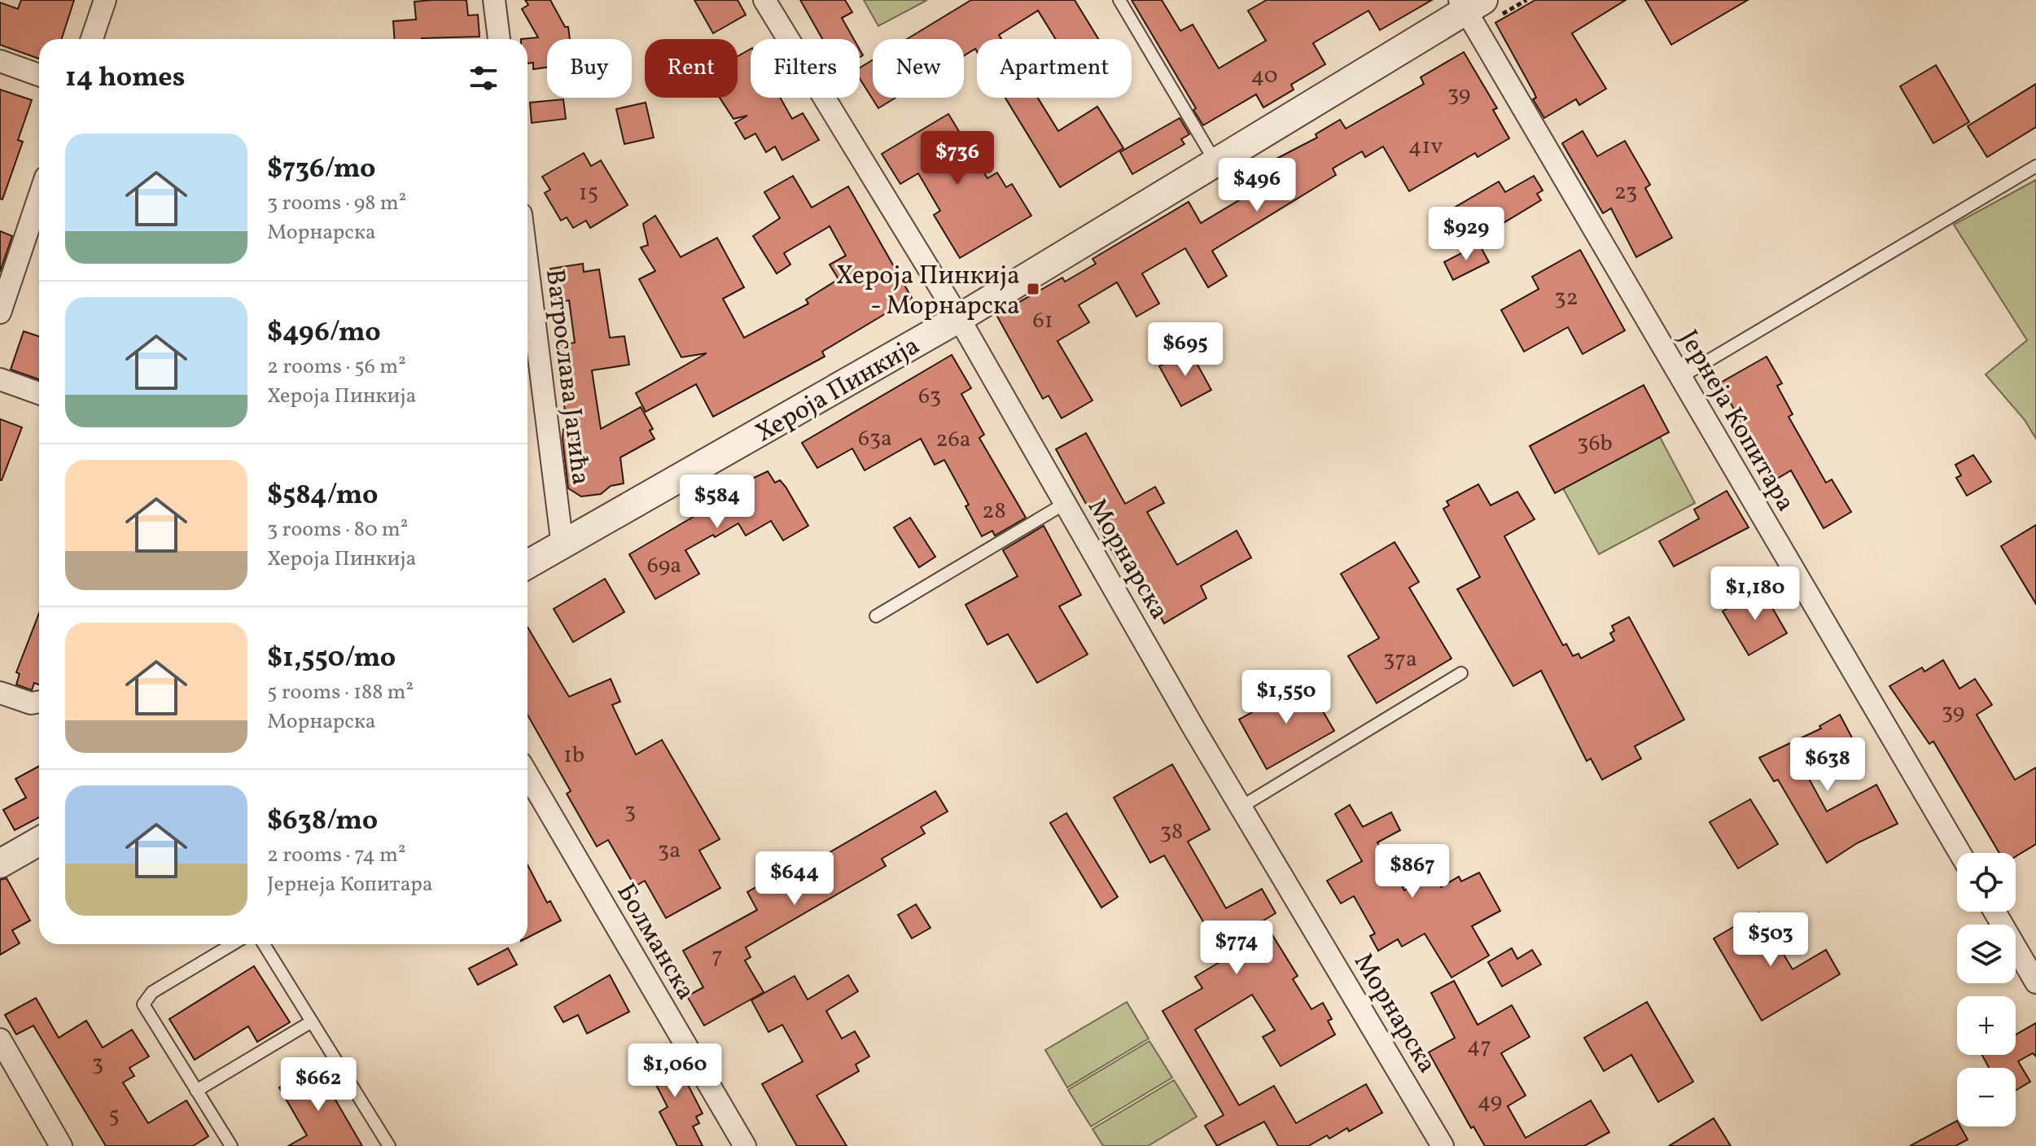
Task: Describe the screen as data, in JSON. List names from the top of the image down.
{
  "streets": {
    "street": [
      "Ватрослава Јагића",
      "Хероја Пинкија",
      "Јернеја Копитара",
      "Морнарска",
      "Болманска"
    ]
  },
  "crossings": [
    ["Ватрослава Јагића", "Хероја Пинкија"],
    ["Хероја Пинкија", "Јернеја Копитара"],
    ["Хероја Пинкија", "Морнарска"]
  ],
  "places": {
    "transit": ["Хероја Пинкија - Морнарска"]
  },
  "house_numbers": [
    "40",
    "39",
    "41v",
    "23",
    "15",
    "32",
    "61",
    "63",
    "63a",
    "26a",
    "36b",
    "28",
    "69a",
    "37a",
    "39",
    "1b",
    "3",
    "38",
    "3a",
    "7",
    "47",
    "3",
    "49",
    "5"
  ],
  "page": {
    "chip": [
      "Buy",
      "Rent",
      "Filters",
      "New",
      "Apartment"
    ],
    "heading": "14 homes",
    "list": [
      {
        "name": "$736/mo",
        "note": "3 rooms · 98 m² · Морнарска"
      },
      {
        "name": "$496/mo",
        "note": "2 rooms · 56 m² · Хероја Пинкија"
      },
      {
        "name": "$584/mo",
        "note": "3 rooms · 80 m² · Хероја Пинкија"
      },
      {
        "name": "$1,550/mo",
        "note": "5 rooms · 188 m² · Морнарска"
      },
      {
        "name": "$638/mo",
        "note": "2 rooms · 74 m² · Јернеја Копитара"
      }
    ],
    "price": [
      "$736",
      "$496",
      "$929",
      "$695",
      "$584",
      "$1,180",
      "$1,550",
      "$638",
      "$867",
      "$644",
      "$503",
      "$774",
      "$1,060",
      "$662"
    ],
    "map_buttons": ["+", "−"]
  }
}
